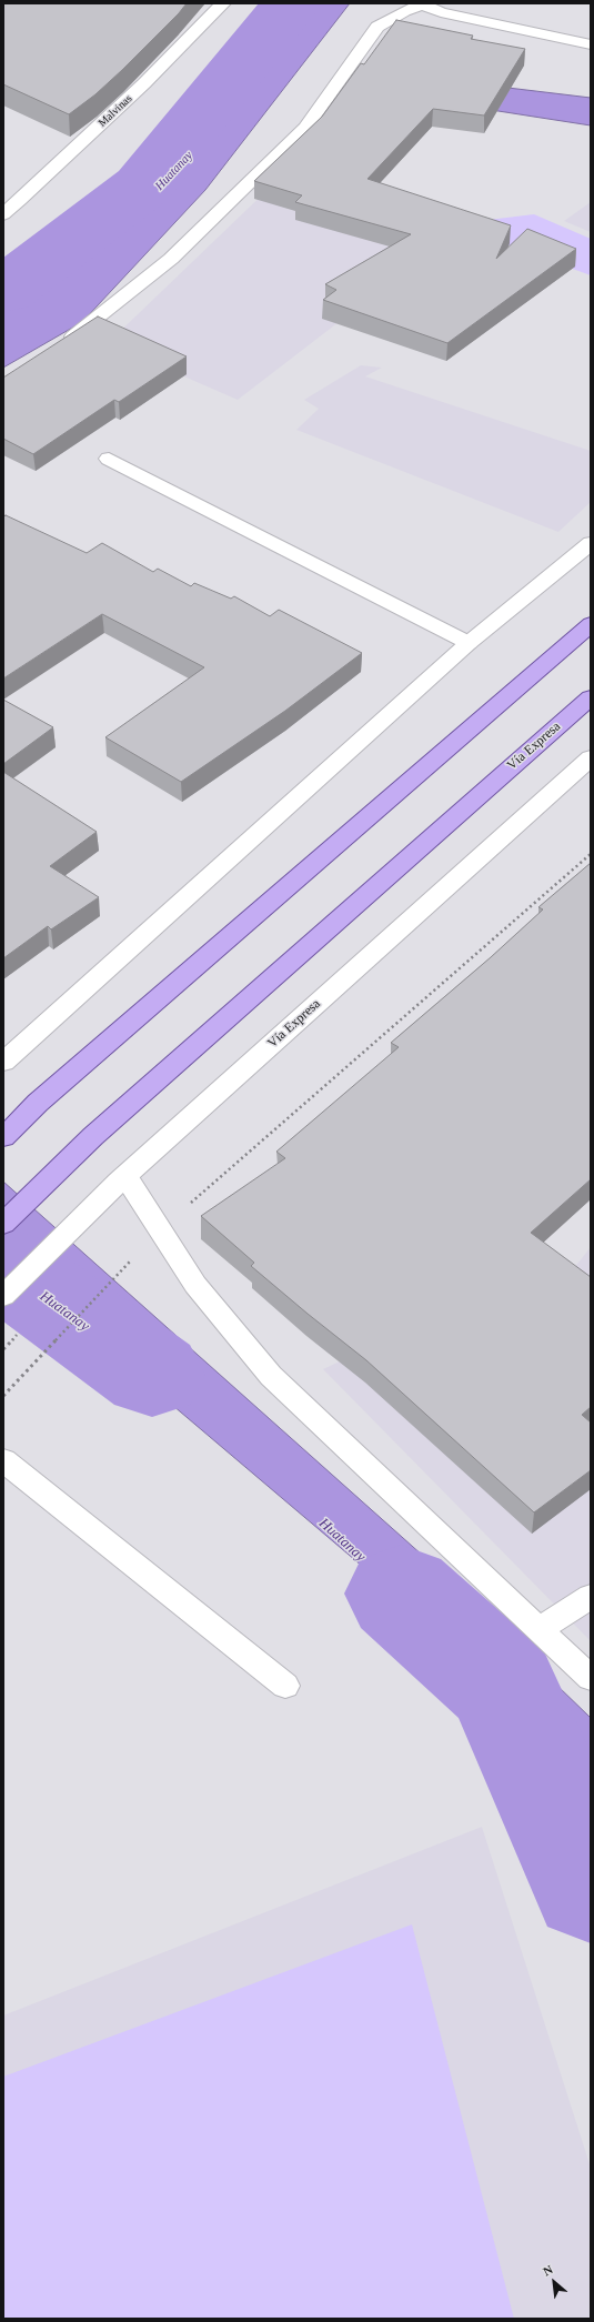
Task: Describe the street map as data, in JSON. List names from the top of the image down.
{
  "streets": {
    "main road": ["Vía Expresa"],
    "street": ["Malvinas"]
  },
  "water": ["Huatanay"],
  "north": "top left"
}
